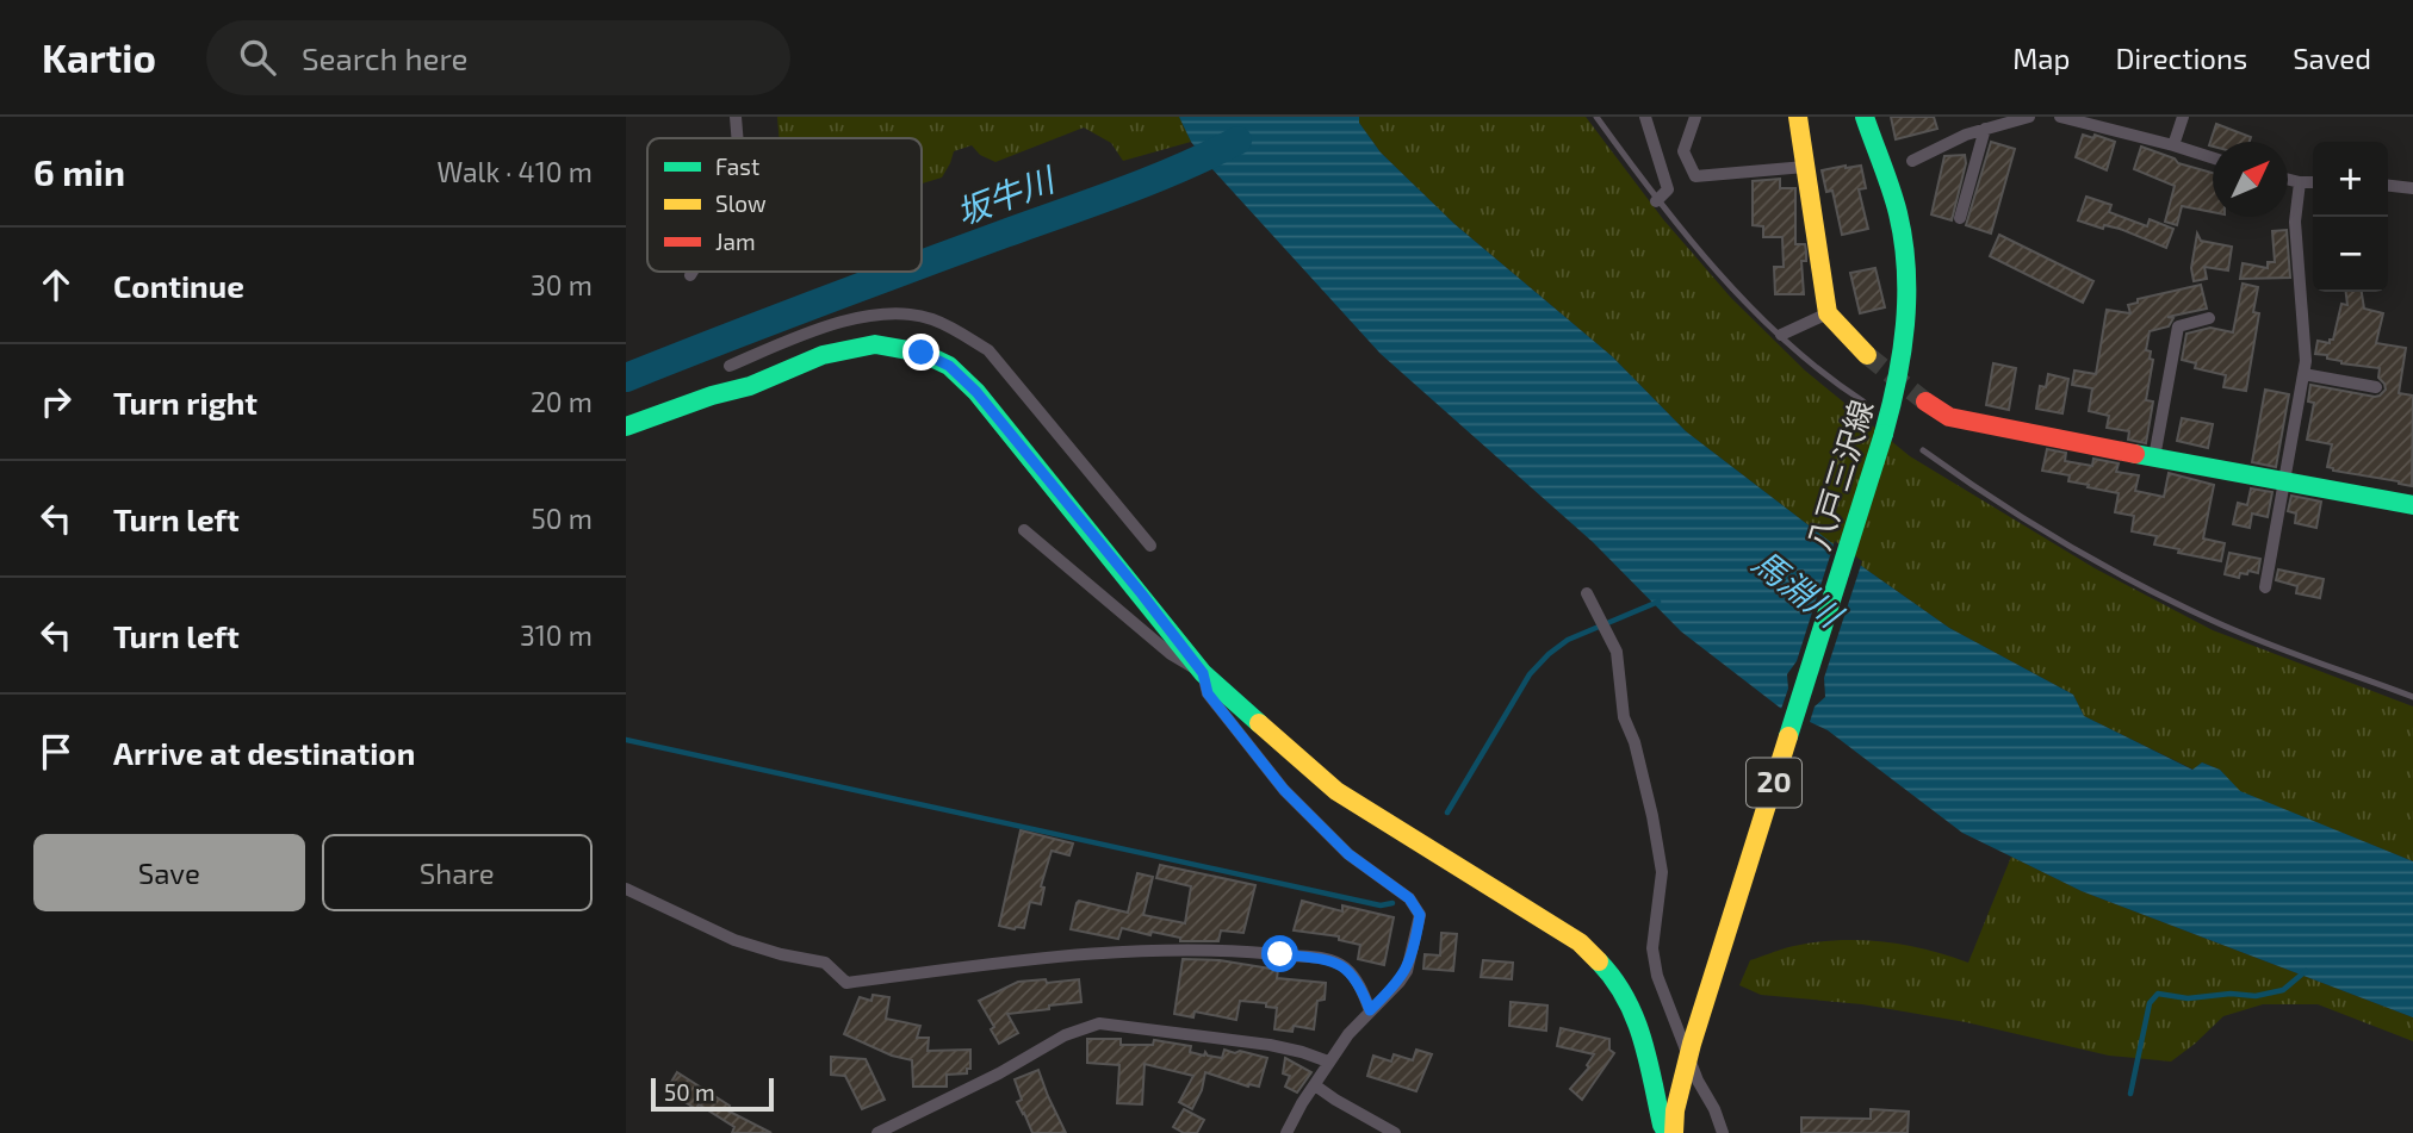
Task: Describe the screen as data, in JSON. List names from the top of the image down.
{
  "streets": {
    "street": ["八戸三沢線", "20"]
  },
  "water": ["坂牛川", "馬淵川"],
  "legend": ["Fast", "Slow", "Jam"],
  "scale_bar": "50 m",
  "north": "top right",
  "page": {
    "header": "Kartio",
    "search": "Search here",
    "nav": ["Map", "Directions", "Saved"],
    "heading": ["6 min", "Walk · 410 m"],
    "map_buttons": ["+", "−"],
    "list": [
      ["Continue", "30 m"],
      ["Turn right", "20 m"],
      ["Turn left", "50 m"],
      ["Turn left", "310 m"],
      "Arrive at destination"
    ],
    "buttons": ["Save", "Share"],
    "scale": "50 m"
  }
}
